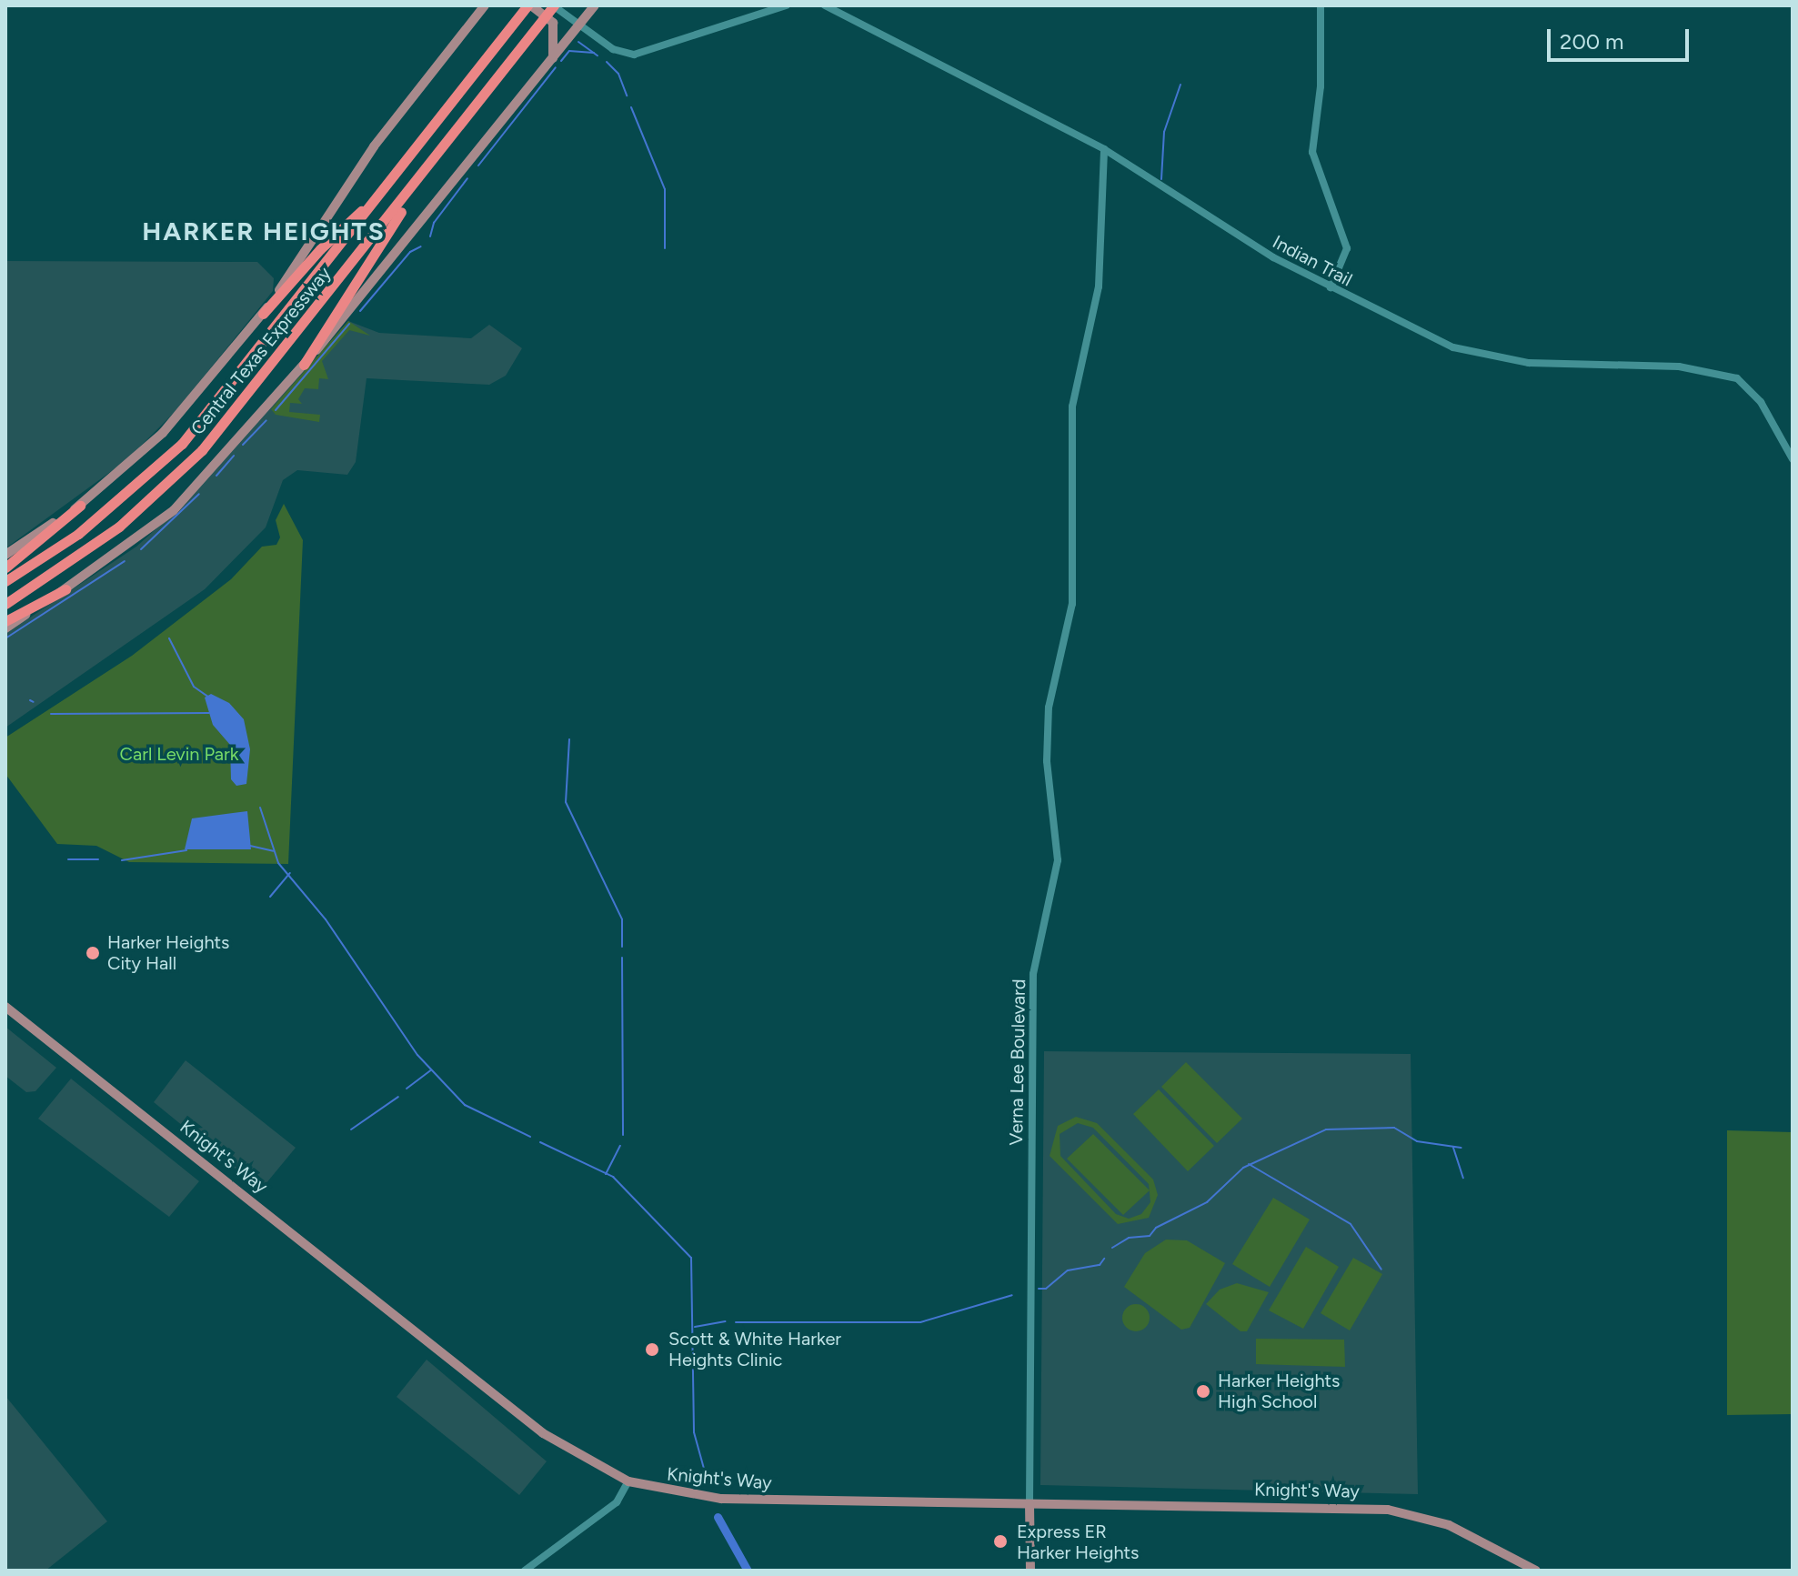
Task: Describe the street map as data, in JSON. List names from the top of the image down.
{
  "streets": {
    "highway": ["Central Texas Expressway"],
    "main road": ["Knight's Way"],
    "street": ["Indian Trail", "Verna Lee Boulevard"]
  },
  "crossings": [
    ["Indian Trail", "Verna Lee Boulevard"],
    ["Verna Lee Boulevard", "Knight's Way"]
  ],
  "districts": ["HARKER HEIGHTS"],
  "parks": ["Carl Levin Park"],
  "places": [
    "Harker Heights City Hall",
    "Scott & White Harker Heights Clinic",
    "Harker Heights High School",
    "Express ER Harker Heights"
  ],
  "scale_bar": "200 m"
}
